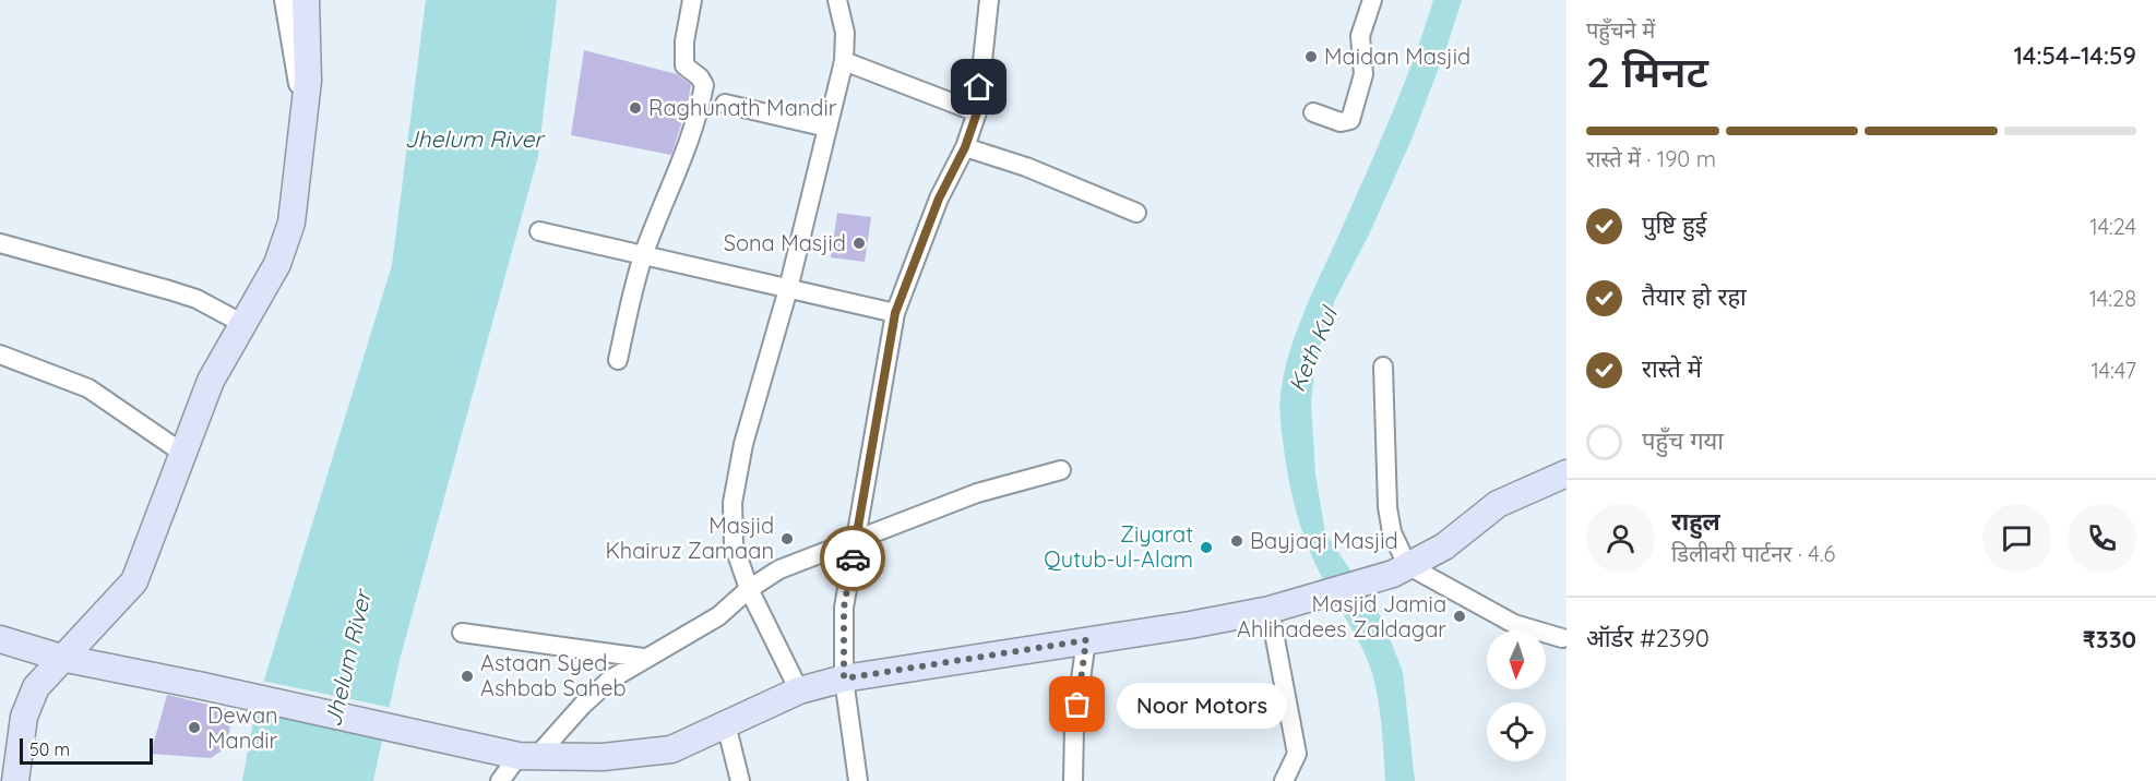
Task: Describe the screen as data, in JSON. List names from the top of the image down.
{
  "water": ["Jhelum River", "Keth Kul"],
  "places": [
    "Maidan Masjid",
    "Raghunath Mandir",
    "Sona Masjid",
    "Masjid Khairuz Zamaan",
    "Bayjaqi Masjid",
    "Ziyarat Qutub-ul-Alam",
    "Masjid Jamia Ahlihadees Zaldagar",
    "Astaan Syed Ashbab Saheb",
    "Noor Motors",
    "Dewan Mandir"
  ],
  "scale_bar": "50 m",
  "north": "bottom",
  "page": {
    "heading": ["2 मिनट", "पहुँचने में", "14:54–14:59"],
    "panel": [
      "राहुल",
      "डिलीवरी पार्टनर · 4.6",
      "ऑर्डर #2390",
      "₹330"
    ],
    "bar": "रास्ते में · 190 m",
    "list": [
      ["पुष्टि हुई", "14:24"],
      ["तैयार हो रहा", "14:28"],
      ["रास्ते में", "14:47"],
      "पहुँच गया"
    ],
    "bubble": "Noor Motors",
    "scale": "50 m"
  }
}
